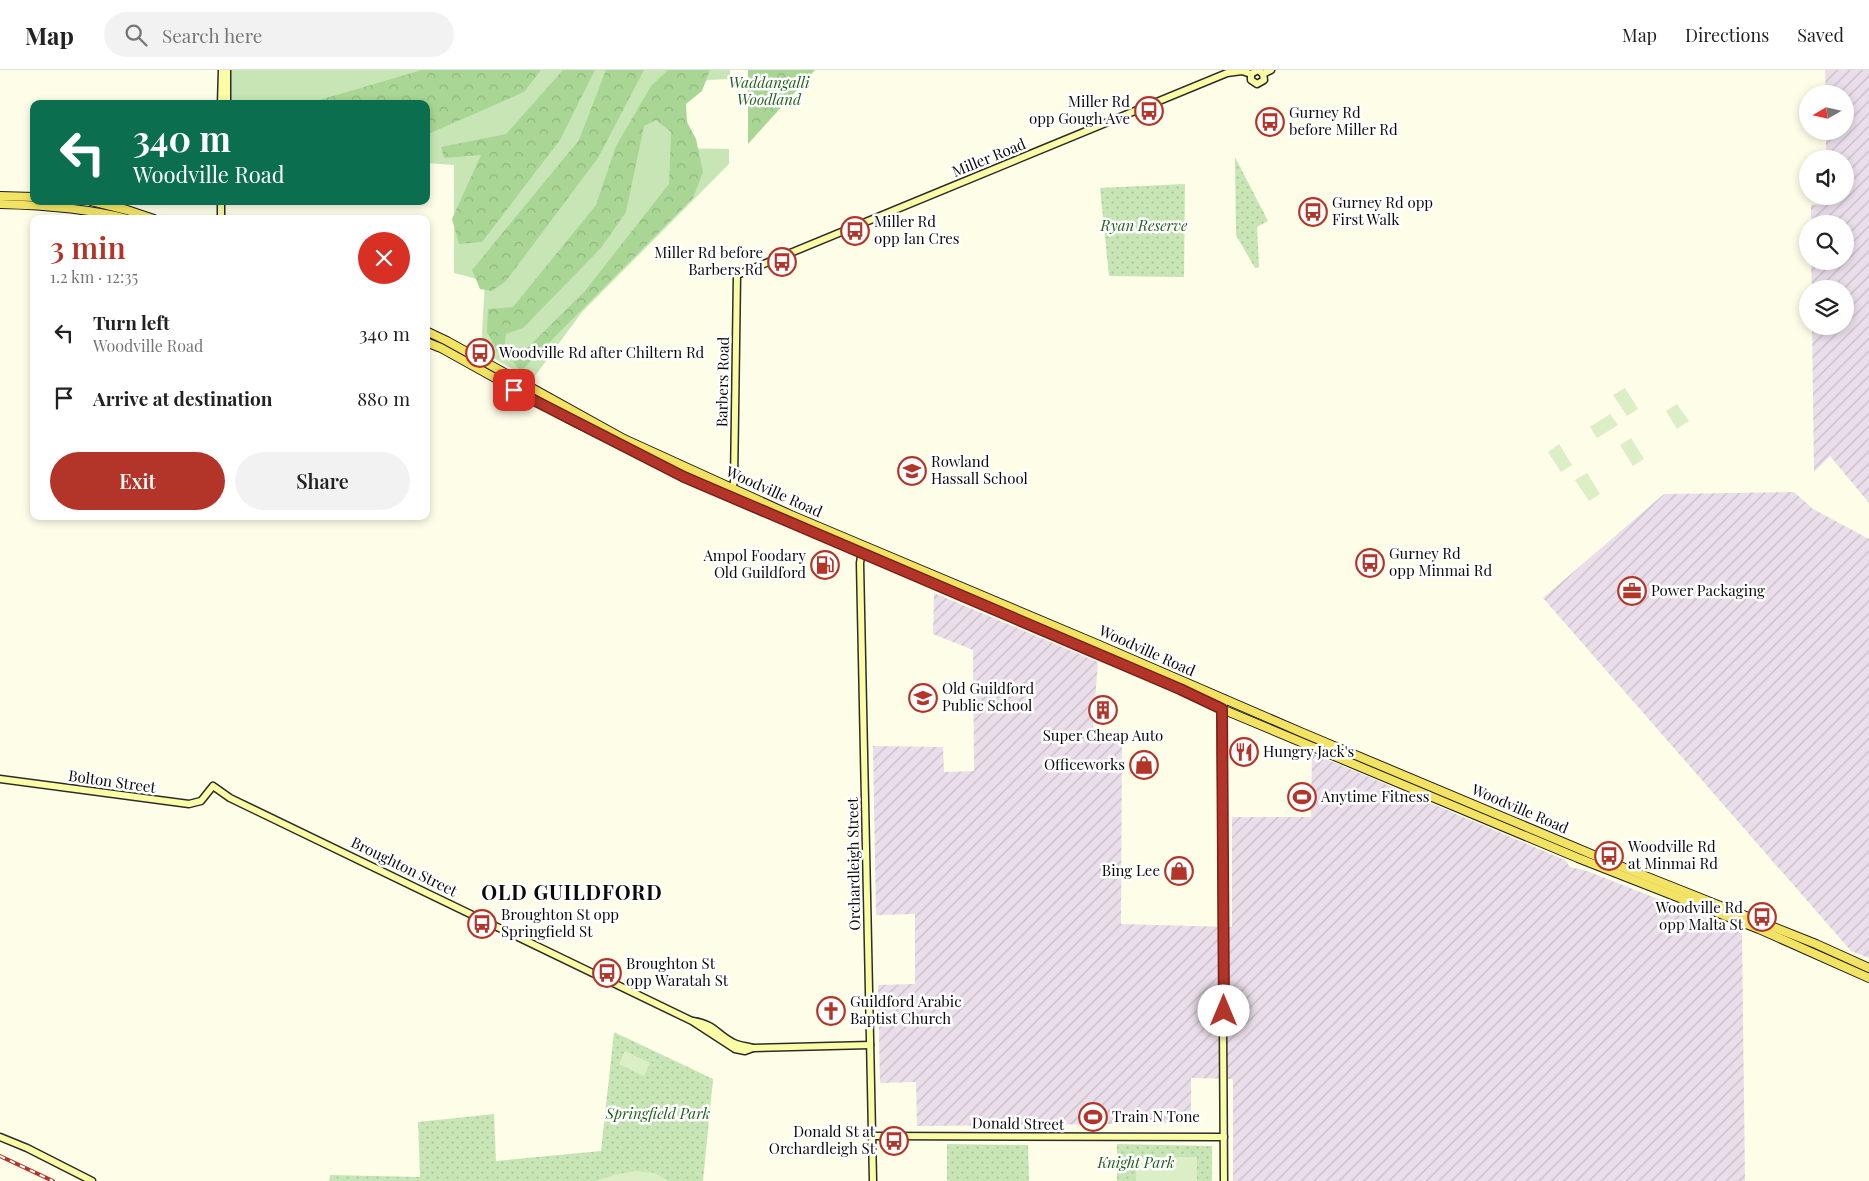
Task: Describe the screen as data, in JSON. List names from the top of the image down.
{
  "streets": {
    "main road": ["Woodville Road"],
    "street": [
      "Miller Road",
      "Barbers Road",
      "Bolton Street",
      "Orchardleigh Street",
      "Broughton Street",
      "Donald Street"
    ]
  },
  "crossings": [
    ["Miller Road", "Barbers Road"],
    ["Barbers Road", "Woodville Road"],
    ["Woodville Road", "Orchardleigh Street"],
    ["Bolton Street", "Broughton Street"],
    ["Orchardleigh Street", "Broughton Street"],
    ["Orchardleigh Street", "Donald Street"]
  ],
  "districts": ["OLD GUILDFORD"],
  "parks": [
    "Waddangalli Woodland",
    "Ryan Reserve",
    "Springfield Park",
    "Knight Park"
  ],
  "places": {
    "bus stop": [
      "Miller Rd opp Gough Ave",
      "Gurney Rd before Miller Rd",
      "Gurney Rd opp First Walk",
      "Miller Rd opp Ian Cres",
      "Miller Rd before Barbers Rd",
      "Woodville Rd after Chiltern Rd",
      "Gurney Rd opp Minmai Rd",
      "Woodville Rd at Minmai Rd",
      "Woodville Rd opp Malta St",
      "Broughton St opp Springfield St",
      "Broughton St opp Waratah St",
      "Donald St at Orchardleigh St"
    ],
    "school or university": ["Rowland Hassall School", "Old Guildford Public School"],
    "fuel station": ["Ampol Foodary Old Guildford"],
    "office": ["Power Packaging"],
    "building": ["Super Cheap Auto"],
    "restaurant": ["Hungry Jack's"],
    "shop": ["Officeworks", "Bing Lee"],
    "sports": ["Anytime Fitness", "Train N Tone"],
    "church": ["Guildford Arabic Baptist Church"]
  },
  "north": "left",
  "page": {
    "header": "Map",
    "search": "Search here",
    "nav": ["Map", "Directions", "Saved"],
    "turn": ["340 m", "Woodville Road"],
    "heading": ["3 min", "1.2 km · 12:35"],
    "list": [
      {
        "name": "Turn left",
        "note": "Woodville Road",
        "value": "340 m"
      },
      {
        "name": "Arrive at destination",
        "value": "880 m"
      }
    ],
    "buttons": ["Exit", "Share"]
  }
}
